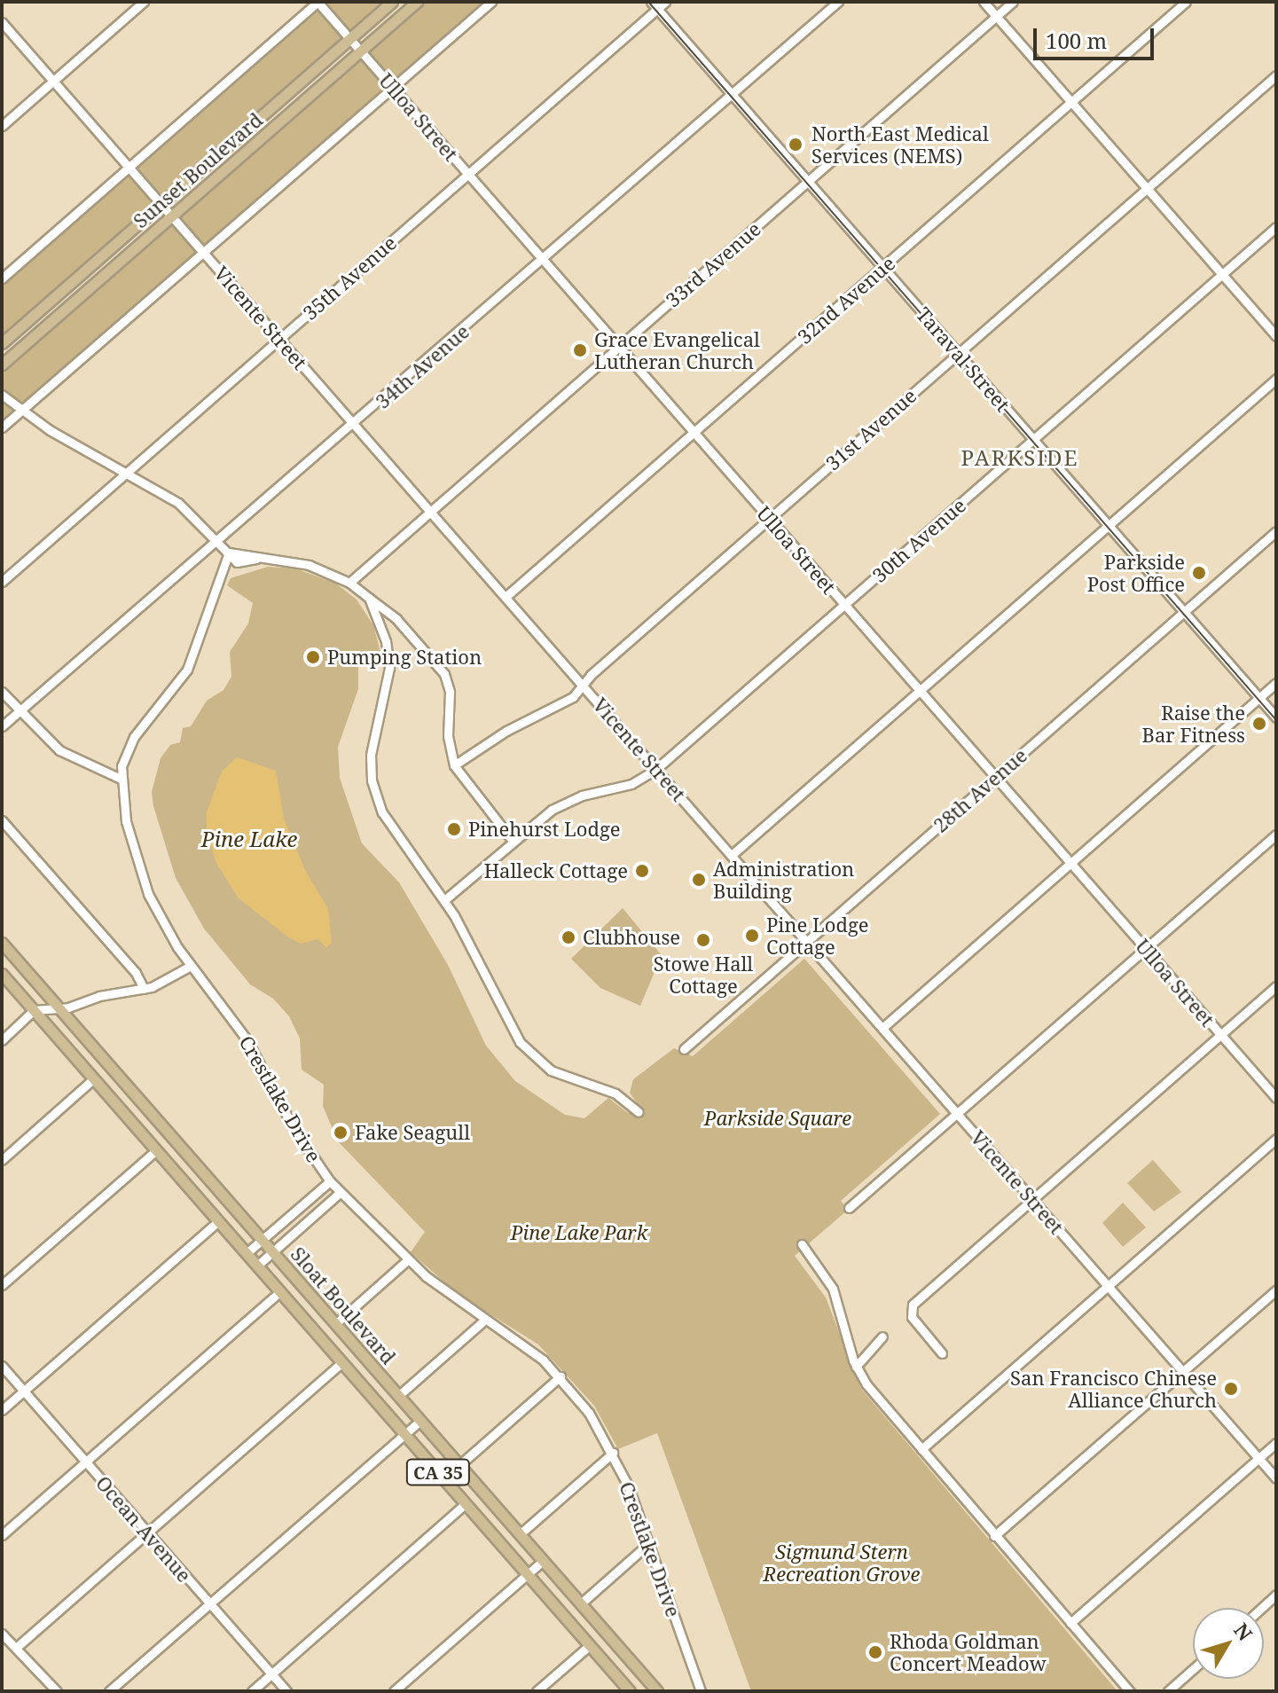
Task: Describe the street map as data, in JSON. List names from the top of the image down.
{
  "streets": {
    "main road": ["Sunset Boulevard", "Sloat Boulevard", "CA 35"],
    "street": [
      "Ulloa Street",
      "33rd Avenue",
      "35th Avenue",
      "32nd Avenue",
      "Vicente Street",
      "Taraval Street",
      "34th Avenue",
      "31st Avenue",
      "30th Avenue",
      "28th Avenue",
      "Crestlake Drive",
      "Ocean Avenue"
    ]
  },
  "crossings": [
    ["Ulloa Street", "Sunset Boulevard"],
    ["Ulloa Street", "33rd Avenue"],
    ["Ulloa Street", "35th Avenue"],
    ["Ulloa Street", "32nd Avenue"],
    ["Ulloa Street", "34th Avenue"],
    ["Ulloa Street", "31st Avenue"],
    ["Ulloa Street", "30th Avenue"],
    ["Ulloa Street", "28th Avenue"],
    ["Sunset Boulevard", "Vicente Street"],
    ["33rd Avenue", "Vicente Street"],
    ["33rd Avenue", "Taraval Street"],
    ["35th Avenue", "Vicente Street"],
    ["35th Avenue", "Taraval Street"],
    ["32nd Avenue", "Vicente Street"],
    ["32nd Avenue", "Taraval Street"],
    ["Vicente Street", "34th Avenue"],
    ["Vicente Street", "31st Avenue"],
    ["Vicente Street", "30th Avenue"],
    ["Vicente Street", "28th Avenue"],
    ["Taraval Street", "34th Avenue"],
    ["Taraval Street", "31st Avenue"],
    ["Taraval Street", "30th Avenue"],
    ["Taraval Street", "28th Avenue"]
  ],
  "districts": ["PARKSIDE"],
  "water": ["Pine Lake"],
  "parks": ["Parkside Square", "Pine Lake Park", "Sigmund Stern Recreation Grove"],
  "places": [
    "North East Medical Services (NEMS)",
    "Grace Evangelical Lutheran Church",
    "Parkside Post Office",
    "Pumping Station",
    "Raise the Bar Fitness",
    "Pinehurst Lodge",
    "Halleck Cottage",
    "Administration Building",
    "Pine Lodge Cottage",
    "Clubhouse",
    "Stowe Hall Cottage",
    "Fake Seagull",
    "San Francisco Chinese Alliance Church",
    "Rhoda Goldman Concert Meadow"
  ],
  "scale_bar": "100 m",
  "north": "top right"
}
